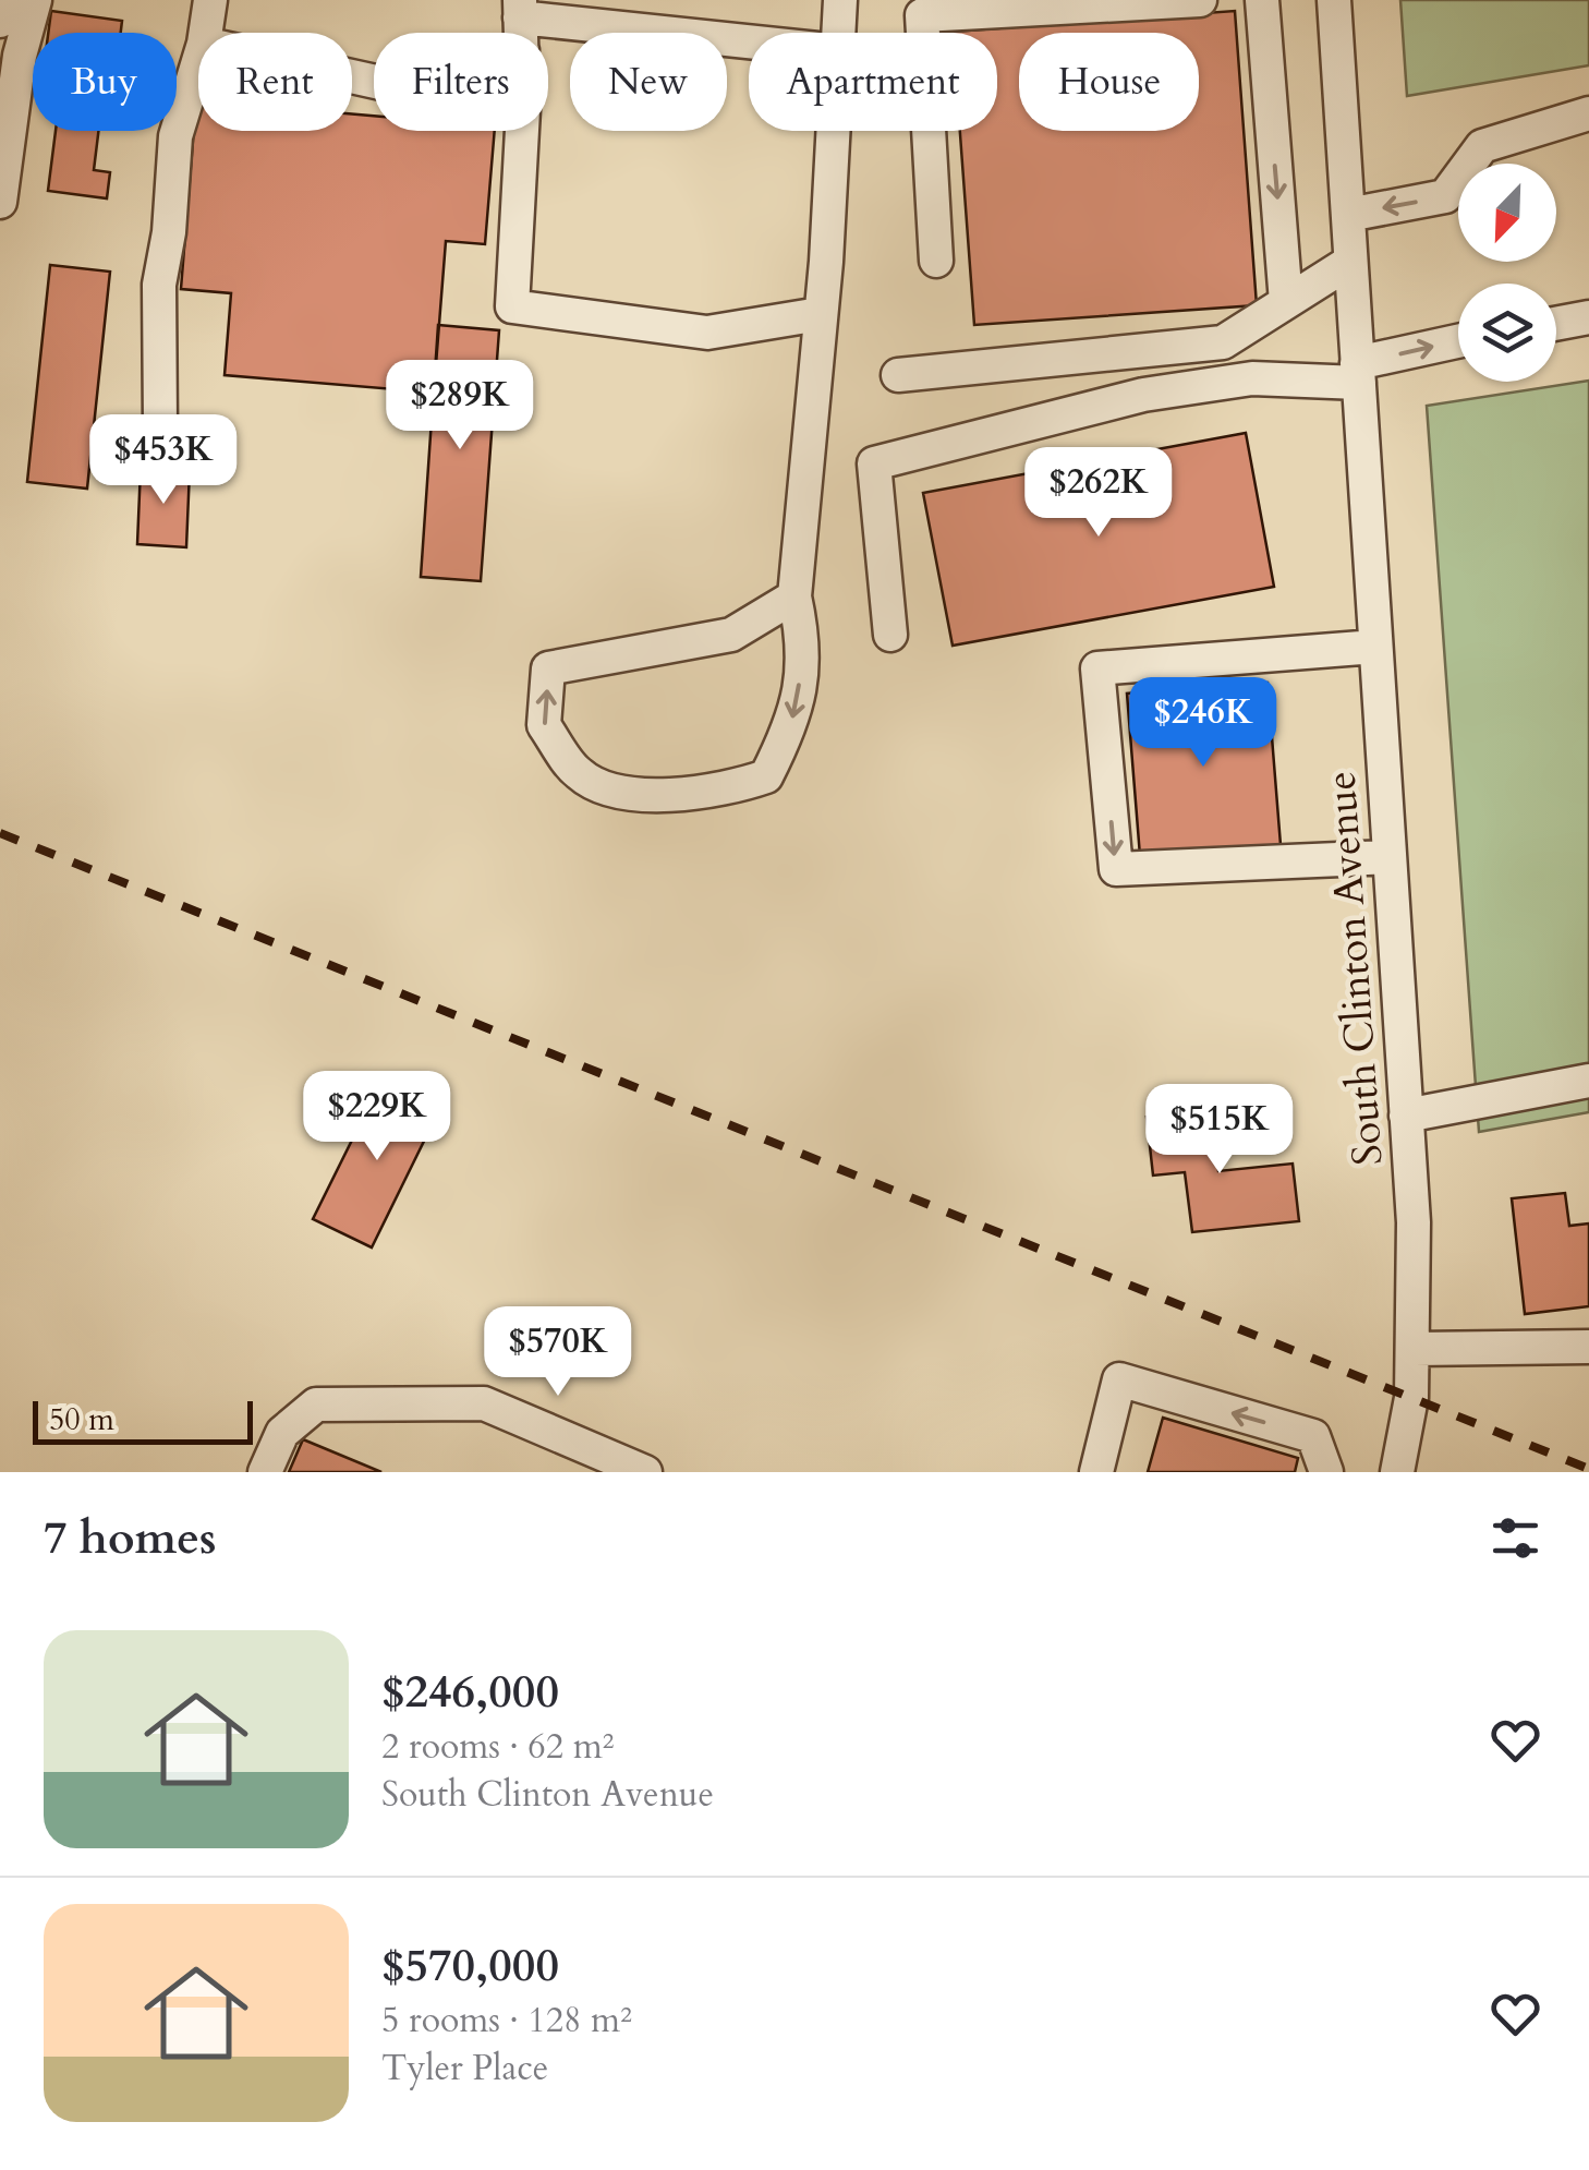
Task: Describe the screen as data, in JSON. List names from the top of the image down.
{
  "streets": {
    "street": ["South Clinton Avenue"]
  },
  "scale_bar": "50 m",
  "north": "bottom left",
  "page": {
    "chip": [
      "Buy",
      "Rent",
      "Filters",
      "New",
      "Apartment",
      "House"
    ],
    "price": [
      "$289K",
      "$453K",
      "$262K",
      "$246K",
      "$229K",
      "$515K",
      "$570K"
    ],
    "scale": "50 m",
    "heading": "7 homes",
    "list": [
      {
        "name": "$246,000",
        "note": "2 rooms · 62 m² · South Clinton Avenue"
      },
      {
        "name": "$570,000",
        "note": "5 rooms · 128 m² · Tyler Place"
      }
    ]
  }
}
